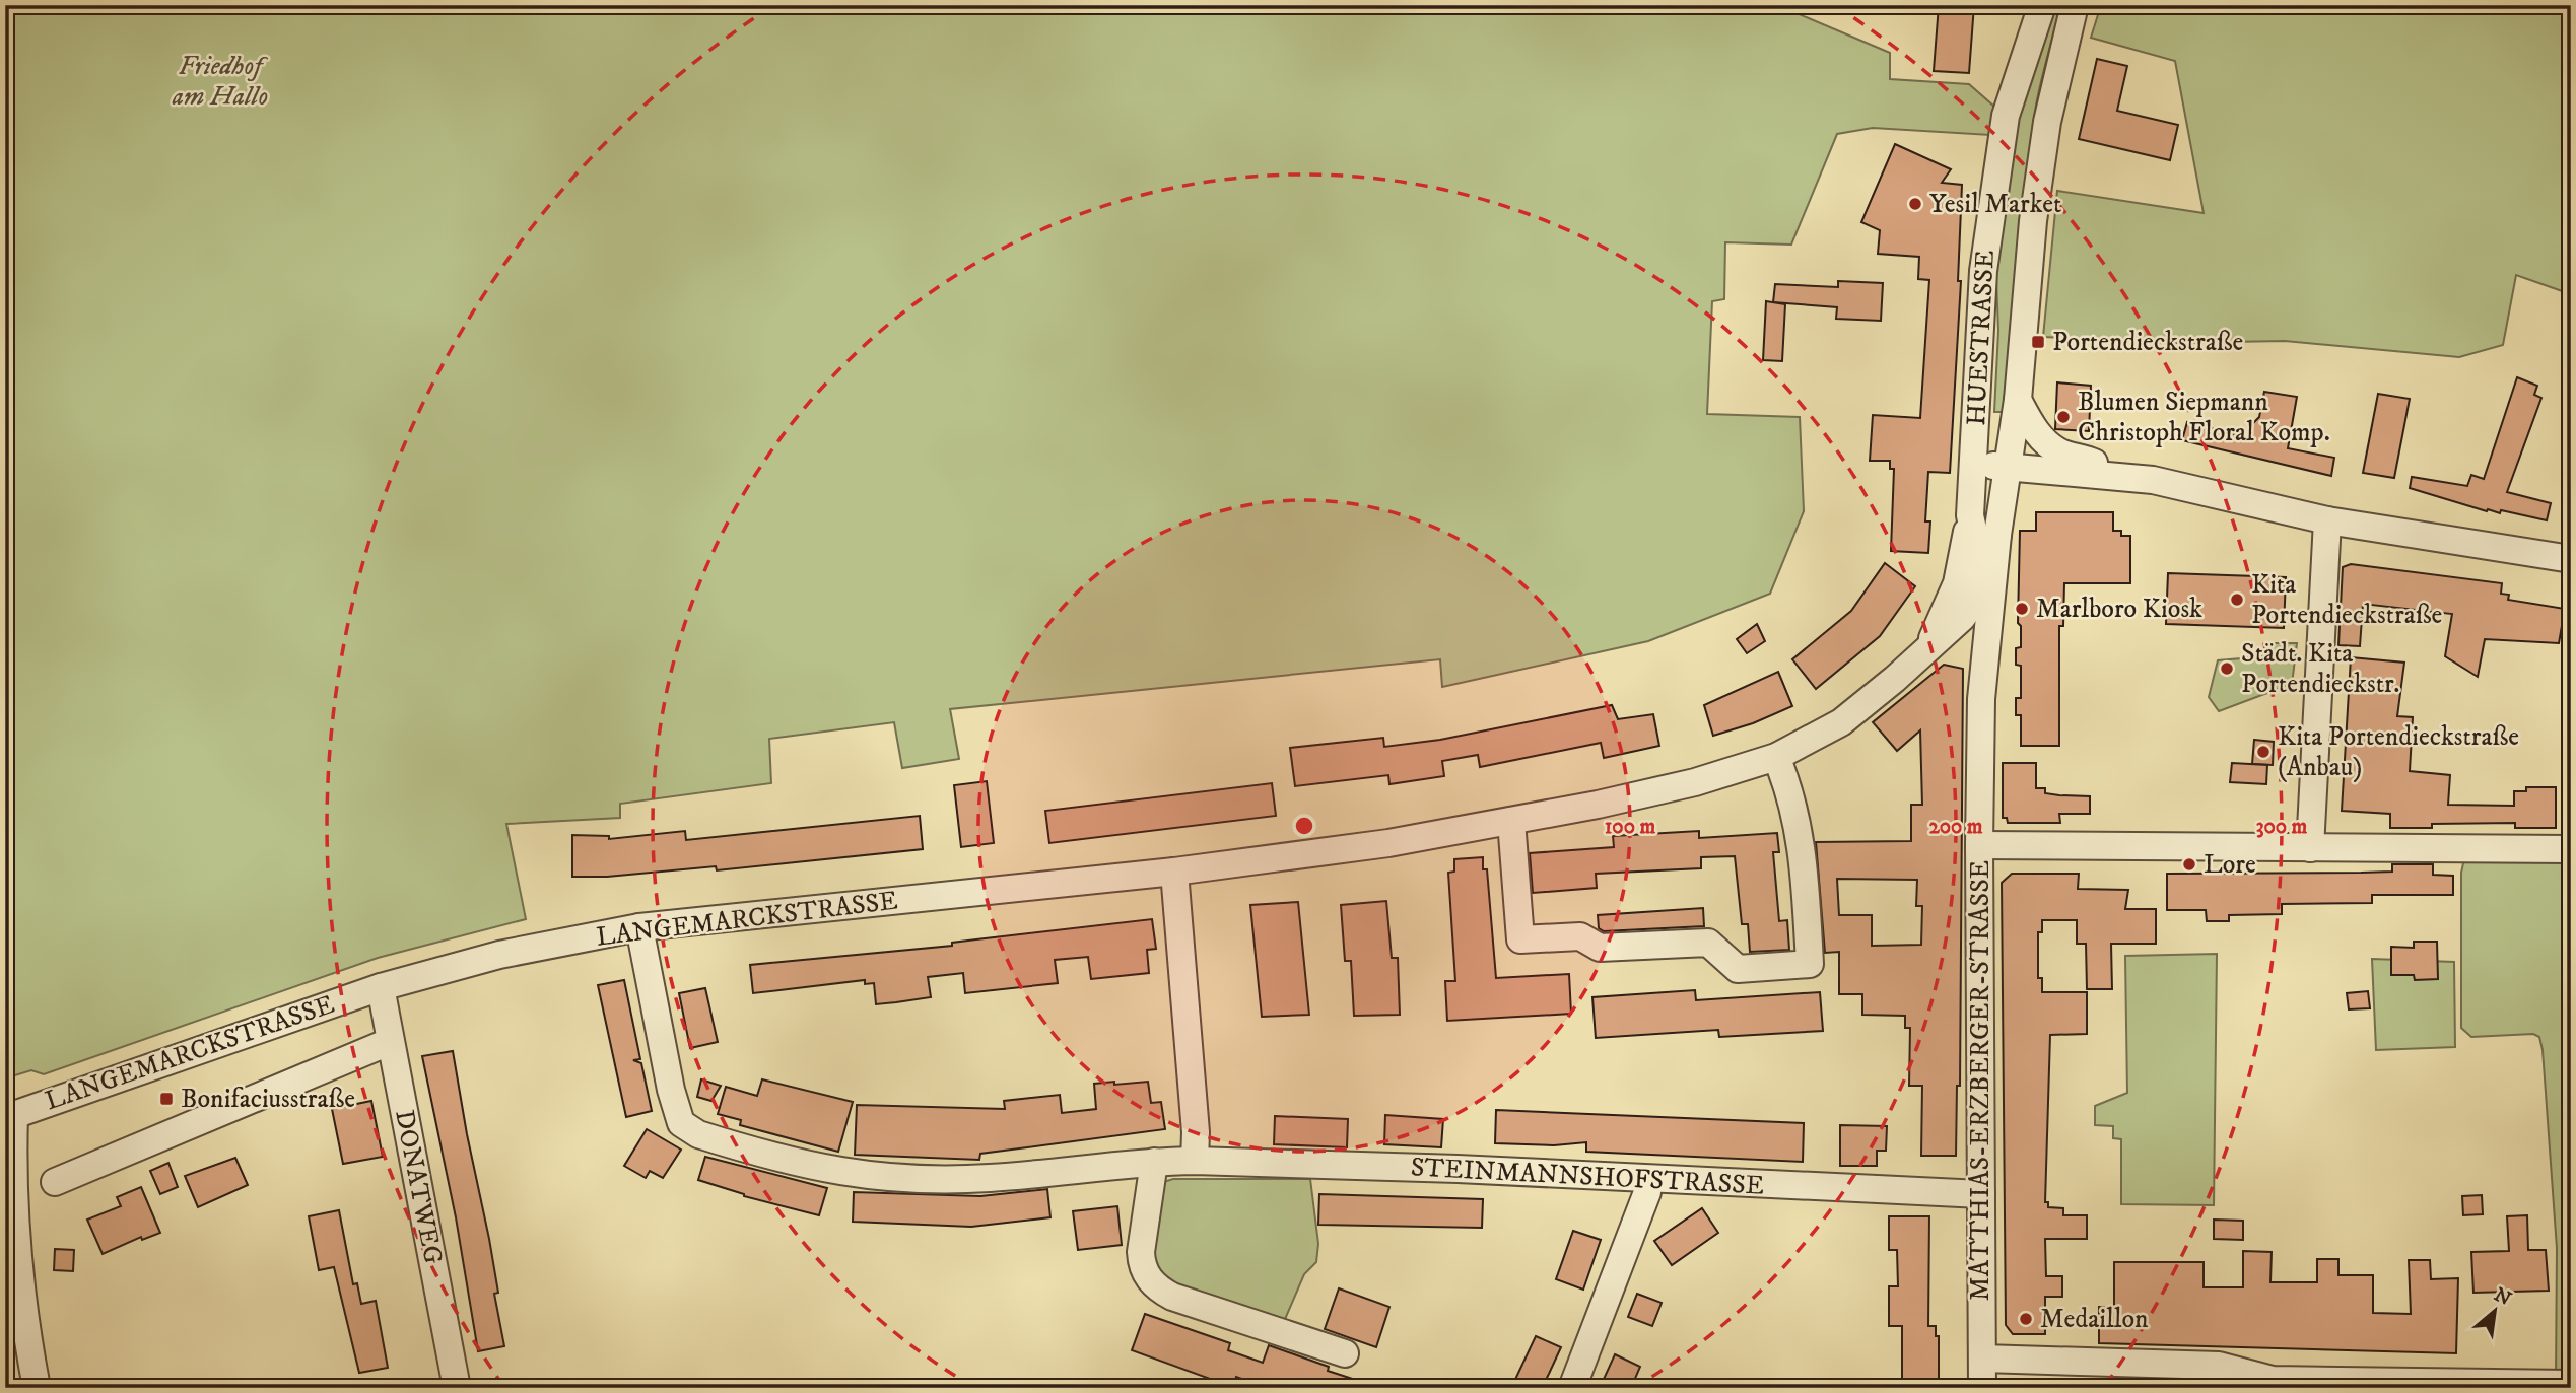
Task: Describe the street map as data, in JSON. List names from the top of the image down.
{
  "streets": {
    "street": [
      "HUESTRASSE",
      "LANGEMARCKSTRASSE",
      "MATTHIAS-ERZBERGER-STRASSE",
      "STEINMANNSHOFSTRASSE",
      "DONATWEG"
    ]
  },
  "crossings": [
    ["HUESTRASSE", "LANGEMARCKSTRASSE"],
    ["HUESTRASSE", "MATTHIAS-ERZBERGER-STRASSE"],
    ["LANGEMARCKSTRASSE", "MATTHIAS-ERZBERGER-STRASSE"],
    ["LANGEMARCKSTRASSE", "STEINMANNSHOFSTRASSE"],
    ["LANGEMARCKSTRASSE", "DONATWEG"],
    ["MATTHIAS-ERZBERGER-STRASSE", "STEINMANNSHOFSTRASSE"]
  ],
  "parks": ["Friedhof am Hallo"],
  "places": {
    "other": [
      "Yesil Market",
      "Blumen Siepmann Christoph Floral Komp.",
      "Kita Portendieckstraße",
      "Marlboro Kiosk",
      "Städt. Kita Portendieckstr.",
      "Kita Portendieckstraße (Anbau)",
      "Lore",
      "Medaillon"
    ],
    "transit": ["Portendieckstraße", "Bonifaciusstraße"]
  },
  "north": "top right",
  "rings": ["100 m", "200 m", "300 m"]
}
